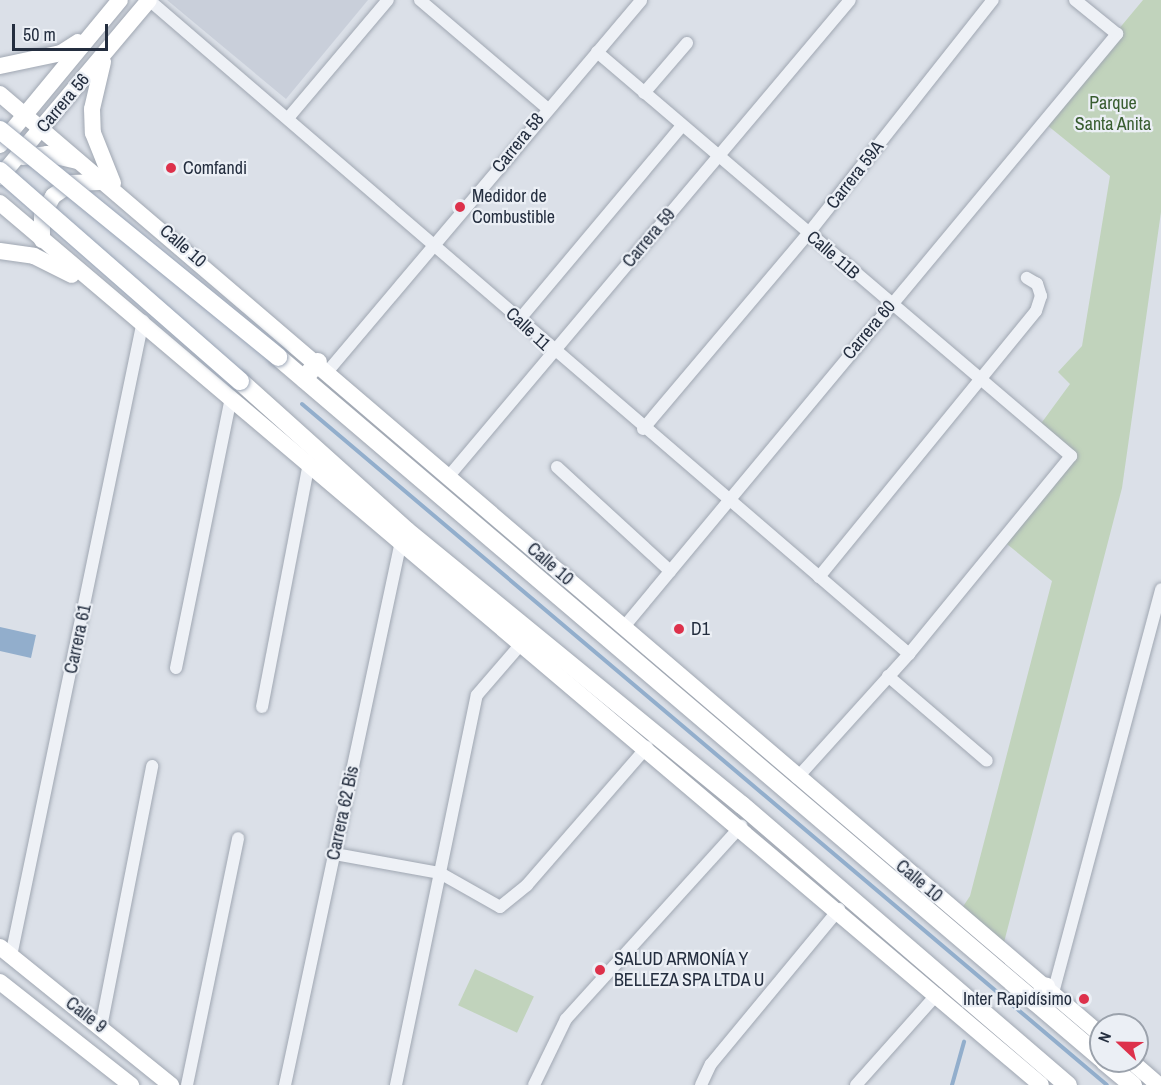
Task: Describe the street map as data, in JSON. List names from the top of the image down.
{
  "streets": {
    "main road": ["Calle 10"],
    "street": [
      "Carrera 56",
      "Carrera 58",
      "Carrera 59A",
      "Carrera 59",
      "Calle 11B",
      "Calle 11",
      "Carrera 60",
      "Carrera 61",
      "Carrera 62 Bis",
      "Calle 9"
    ]
  },
  "crossings": [
    ["Carrera 56", "Calle 10"],
    ["Carrera 56", "Calle 11"],
    ["Carrera 58", "Calle 10"],
    ["Carrera 58", "Calle 11B"],
    ["Carrera 58", "Calle 11"],
    ["Carrera 59A", "Calle 11B"],
    ["Carrera 59A", "Calle 11"],
    ["Carrera 59", "Calle 10"],
    ["Carrera 59", "Calle 11B"],
    ["Carrera 59", "Calle 11"],
    ["Calle 10", "Carrera 60"],
    ["Calle 11B", "Calle 11"],
    ["Calle 11B", "Carrera 60"],
    ["Calle 11", "Carrera 60"],
    ["Carrera 61", "Calle 9"]
  ],
  "parks": ["Parque Santa Anita"],
  "places": [
    "Comfandi",
    "Medidor de Combustible",
    "D1",
    "SALUD ARMONÍA Y BELLEZA SPA LTDA U",
    "Inter Rapidísimo"
  ],
  "scale_bar": "50 m",
  "north": "left"
}
